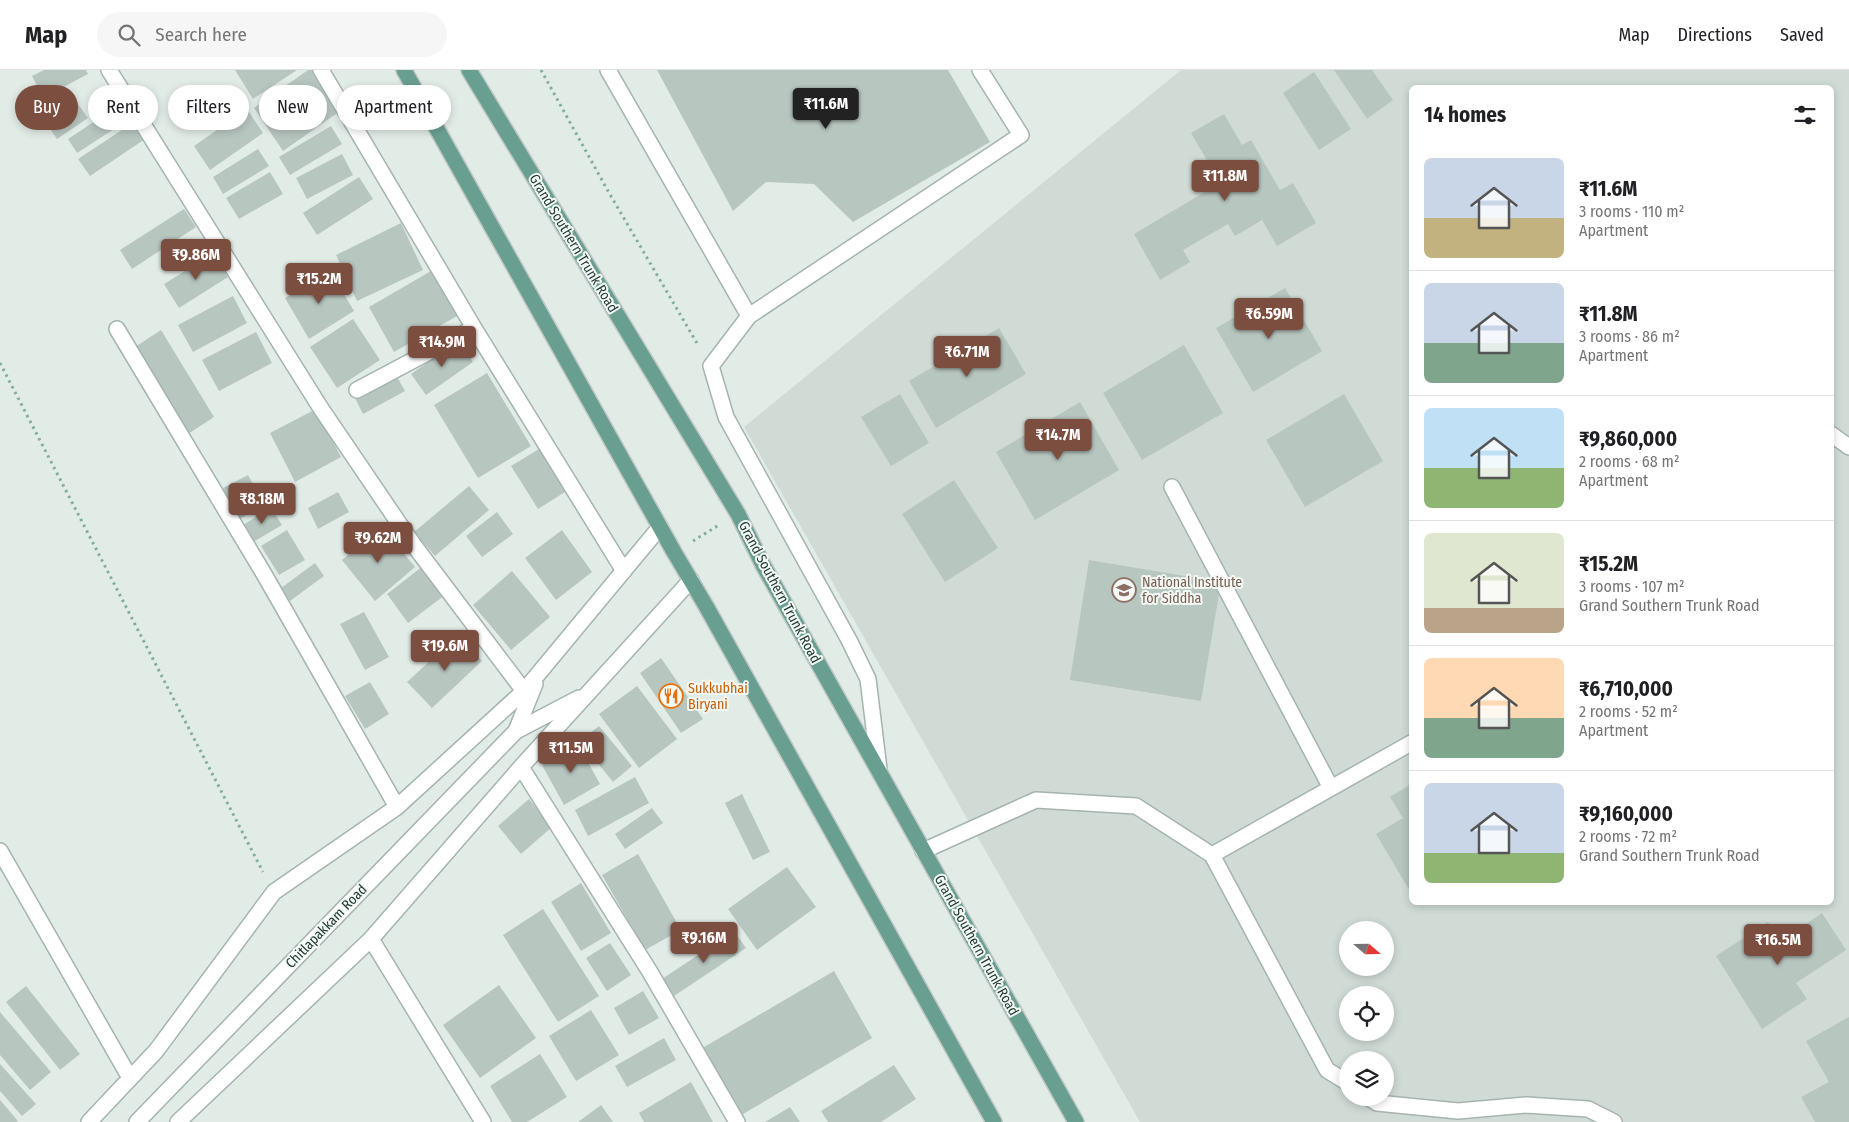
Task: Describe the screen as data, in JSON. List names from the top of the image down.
{
  "streets": {
    "main road": ["Grand Southern Trunk Road"],
    "street": ["Chitlapakkam Road"]
  },
  "places": {
    "school or university": ["National Institute for Siddha"],
    "restaurant": ["Sukkubhai Biryani"]
  },
  "north": "right",
  "page": {
    "header": "Map",
    "search": "Search here",
    "nav": ["Map", "Directions", "Saved"],
    "chip": [
      "Buy",
      "Rent",
      "Filters",
      "New",
      "Apartment"
    ],
    "heading": "14 homes",
    "price": [
      "₹11.6M",
      "₹11.8M",
      "₹9.86M",
      "₹15.2M",
      "₹6.59M",
      "₹14.9M",
      "₹6.71M",
      "₹14.7M",
      "₹8.18M",
      "₹9.62M",
      "₹19.6M",
      "₹11.5M",
      "₹9.16M",
      "₹16.5M"
    ],
    "list": [
      {
        "name": "₹11.6M",
        "note": "3 rooms · 110 m² · Apartment"
      },
      {
        "name": "₹11.8M",
        "note": "3 rooms · 86 m² · Apartment"
      },
      {
        "name": "₹9,860,000",
        "note": "2 rooms · 68 m² · Apartment"
      },
      {
        "name": "₹15.2M",
        "note": "3 rooms · 107 m² · Grand Southern Trunk Road"
      },
      {
        "name": "₹6,710,000",
        "note": "2 rooms · 52 m² · Apartment"
      },
      {
        "name": "₹9,160,000",
        "note": "2 rooms · 72 m² · Grand Southern Trunk Road"
      }
    ]
  }
}
